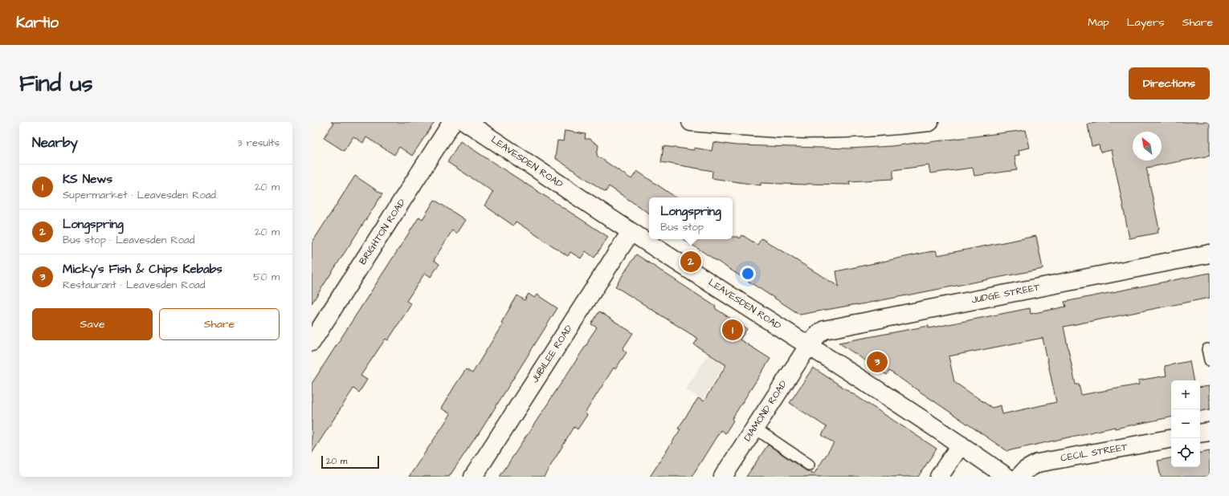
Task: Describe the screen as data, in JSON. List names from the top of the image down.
{
  "streets": {
    "street": [
      "LEAVESDEN ROAD",
      "BRIGHTON ROAD",
      "JUDGE STREET",
      "JUBILEE ROAD",
      "DIAMOND ROAD",
      "CECIL STREET"
    ]
  },
  "crossings": [
    ["LEAVESDEN ROAD", "JUDGE STREET"],
    ["LEAVESDEN ROAD", "JUBILEE ROAD"],
    ["LEAVESDEN ROAD", "DIAMOND ROAD"],
    ["JUDGE STREET", "DIAMOND ROAD"]
  ],
  "scale_bar": "20 m",
  "north": "top left",
  "page": {
    "header": "Kartio",
    "nav": ["Map", "Layers", "Share"],
    "buttons": [
      "Directions",
      ["Save", "Share"]
    ],
    "title": "Find us",
    "heading": ["Nearby", "3 results"],
    "list": [
      {
        "mark": "1",
        "name": "KS News",
        "note": "Supermarket · Leavesden Road",
        "value": "20 m"
      },
      {
        "mark": "2",
        "name": "Longspring",
        "note": "Bus stop · Leavesden Road",
        "value": "20 m"
      },
      {
        "mark": "3",
        "name": "Micky’s Fish & Chips Kebabs",
        "note": "Restaurant · Leavesden Road",
        "value": "50 m"
      }
    ],
    "popup": ["Longspring", "Bus stop"],
    "pins": ["2", "1", "3"],
    "map_buttons": ["+", "−"],
    "scale": "20 m"
  }
}
